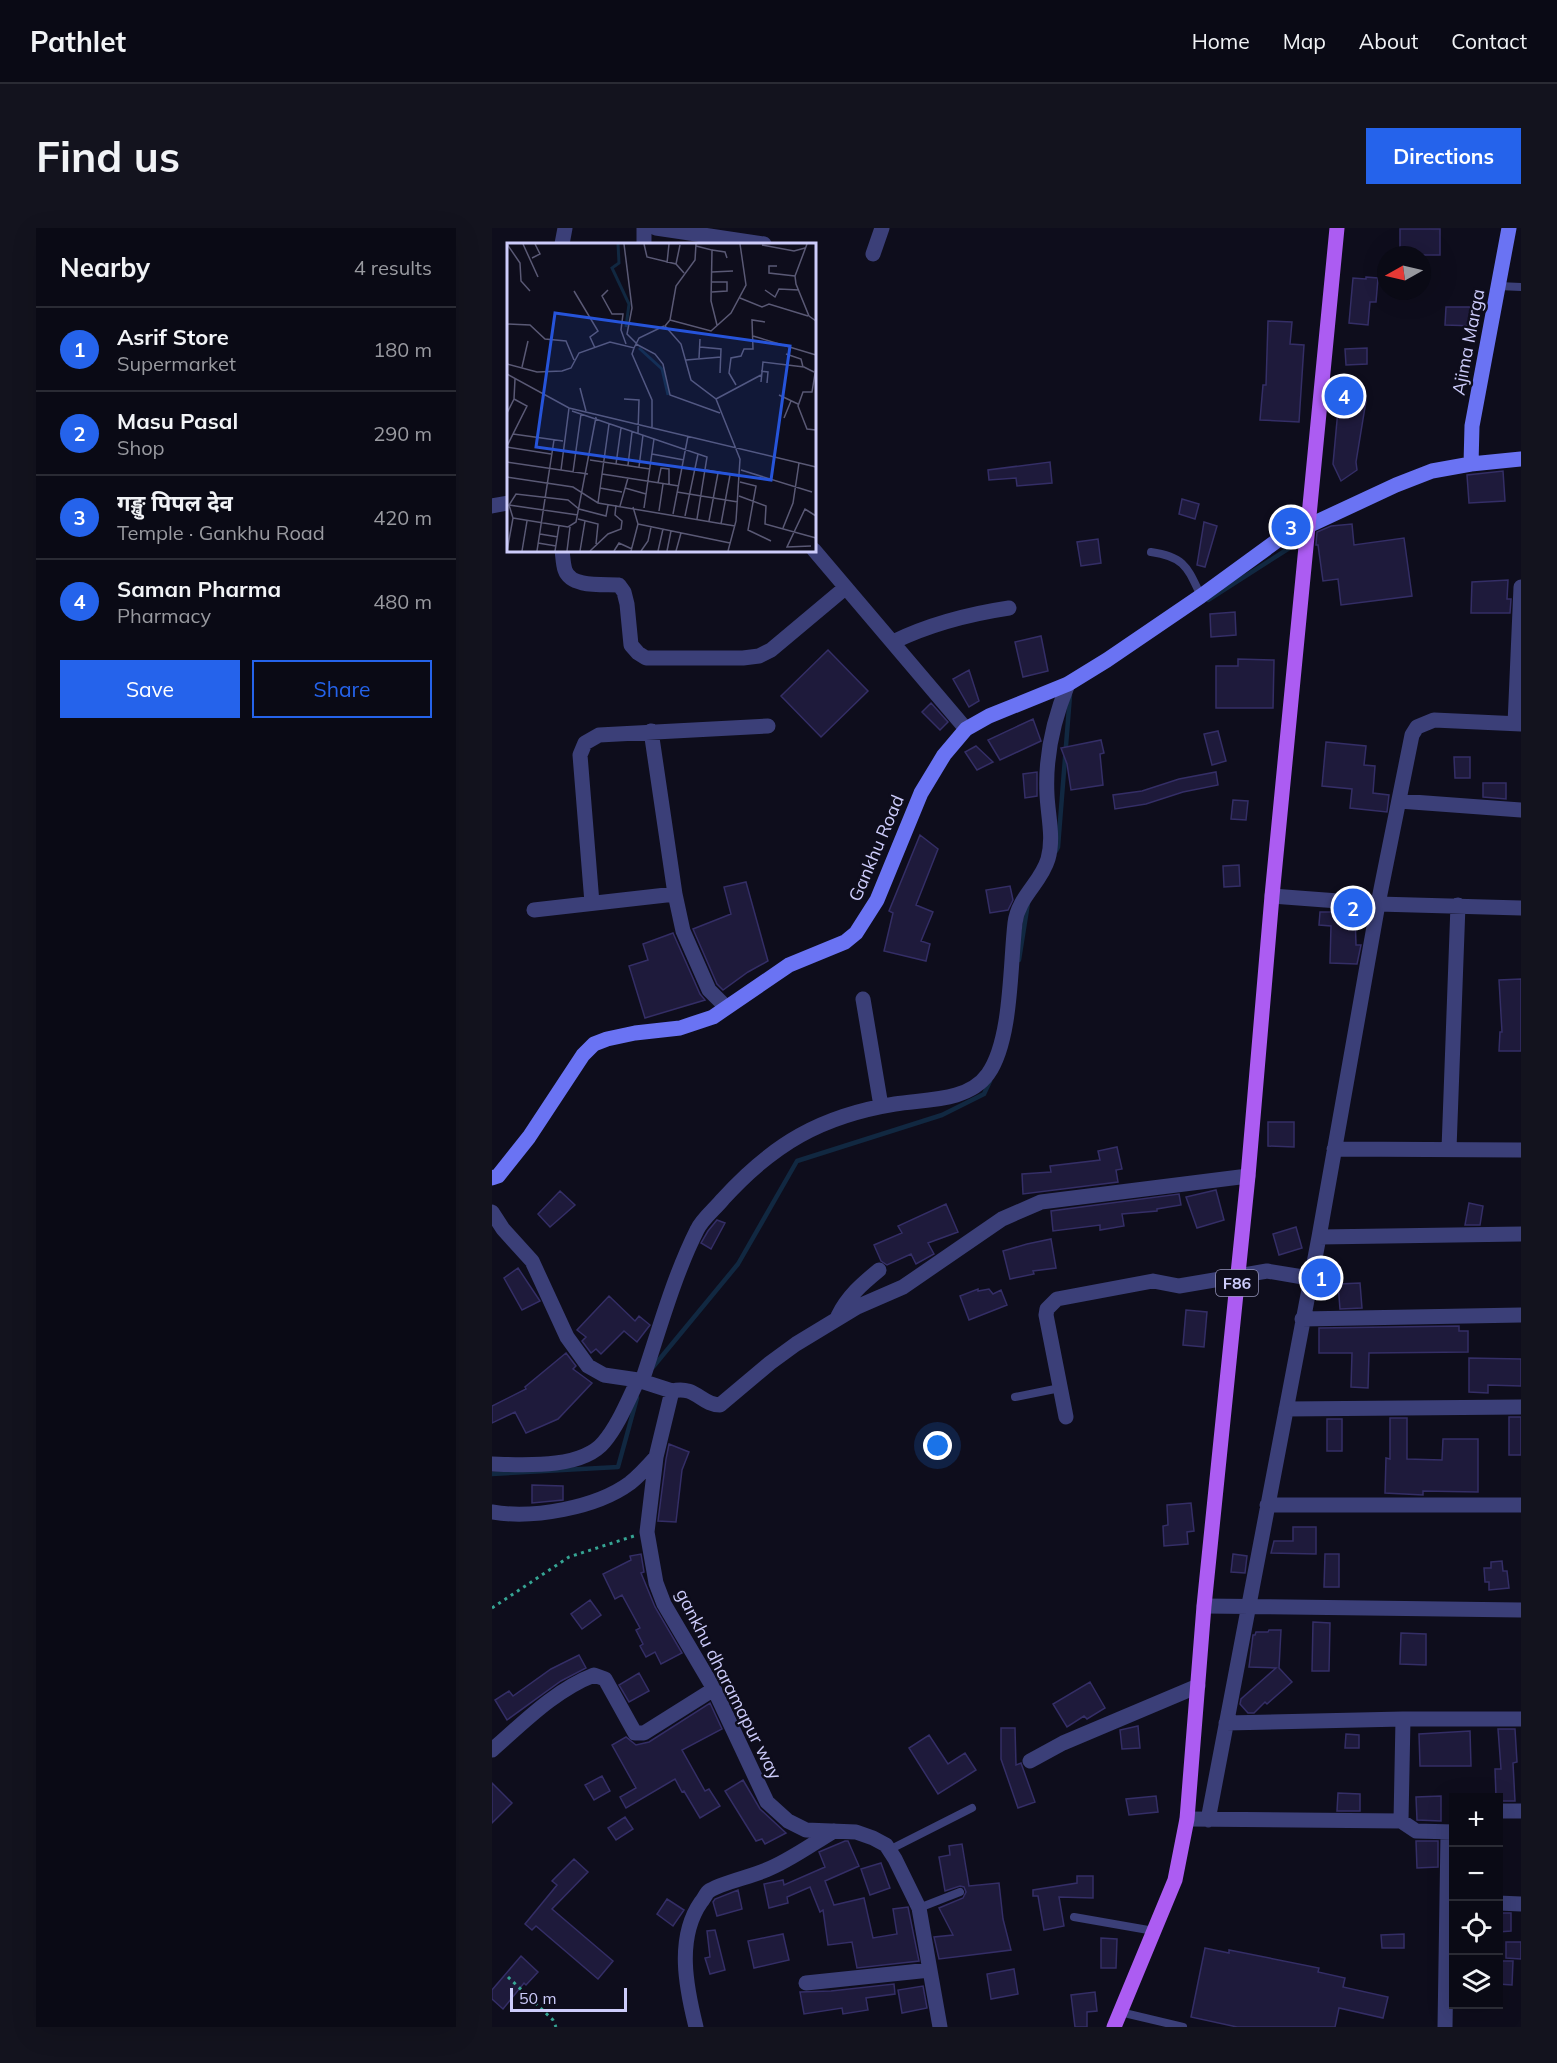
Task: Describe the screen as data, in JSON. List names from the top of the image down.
{
  "streets": {
    "main road": ["Ajima Marga", "Gankhu Road", "F86"],
    "street": ["gankhu dharamapur way"]
  },
  "crossings": [
    ["Ajima Marga", "Gankhu Road"],
    ["Gankhu Road", "F86"]
  ],
  "scale_bar": "50 m",
  "north": "left",
  "page": {
    "header": "Pathlet",
    "nav": [
      "Home",
      "Map",
      "About",
      "Contact"
    ],
    "buttons": [
      "Directions",
      ["Save", "Share"]
    ],
    "title": "Find us",
    "heading": ["Nearby", "4 results"],
    "list": [
      {
        "mark": "1",
        "name": "Asrif Store",
        "note": "Supermarket",
        "value": "180 m"
      },
      {
        "mark": "2",
        "name": "Masu Pasal",
        "note": "Shop",
        "value": "290 m"
      },
      {
        "mark": "3",
        "name": "गङ्खु पिपल देव",
        "note": "Temple · Gankhu Road",
        "value": "420 m"
      },
      {
        "mark": "4",
        "name": "Saman Pharma",
        "note": "Pharmacy",
        "value": "480 m"
      }
    ],
    "pins": [
      "4",
      "3",
      "2",
      "1"
    ],
    "map_buttons": ["+", "−"],
    "scale": "50 m"
  }
}
